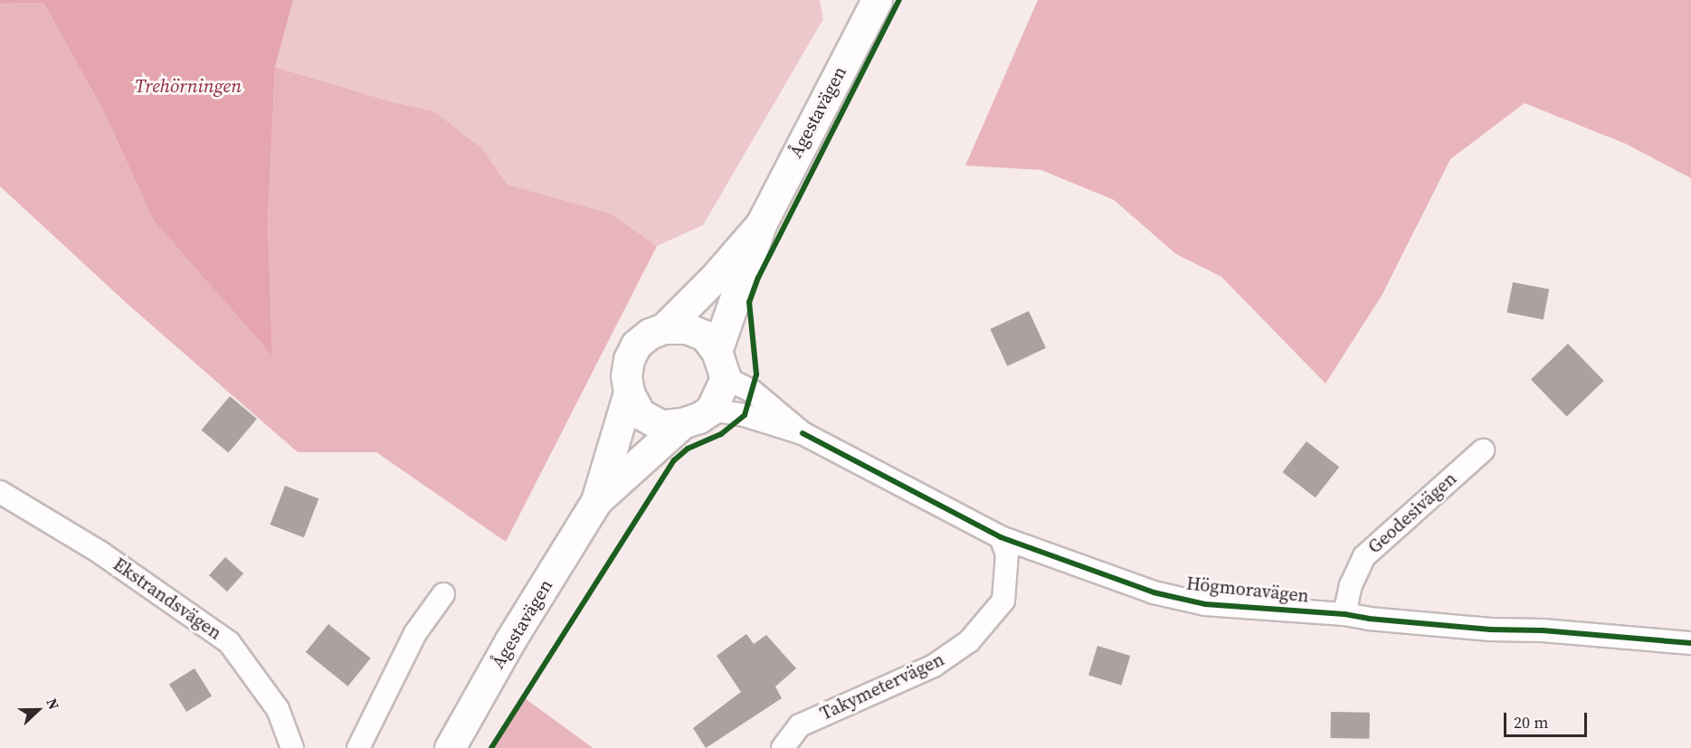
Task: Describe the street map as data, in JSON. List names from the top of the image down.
{
  "streets": {
    "main road": ["Ågestavägen"],
    "street": [
      "Geodesivägen",
      "Högmoravägen",
      "Ekstrandsvägen",
      "Takymetervägen"
    ]
  },
  "crossings": [
    ["Ågestavägen", "Högmoravägen"],
    ["Geodesivägen", "Högmoravägen"],
    ["Högmoravägen", "Takymetervägen"]
  ],
  "water": ["Trehörningen"],
  "scale_bar": "20 m",
  "north": "right"
}
